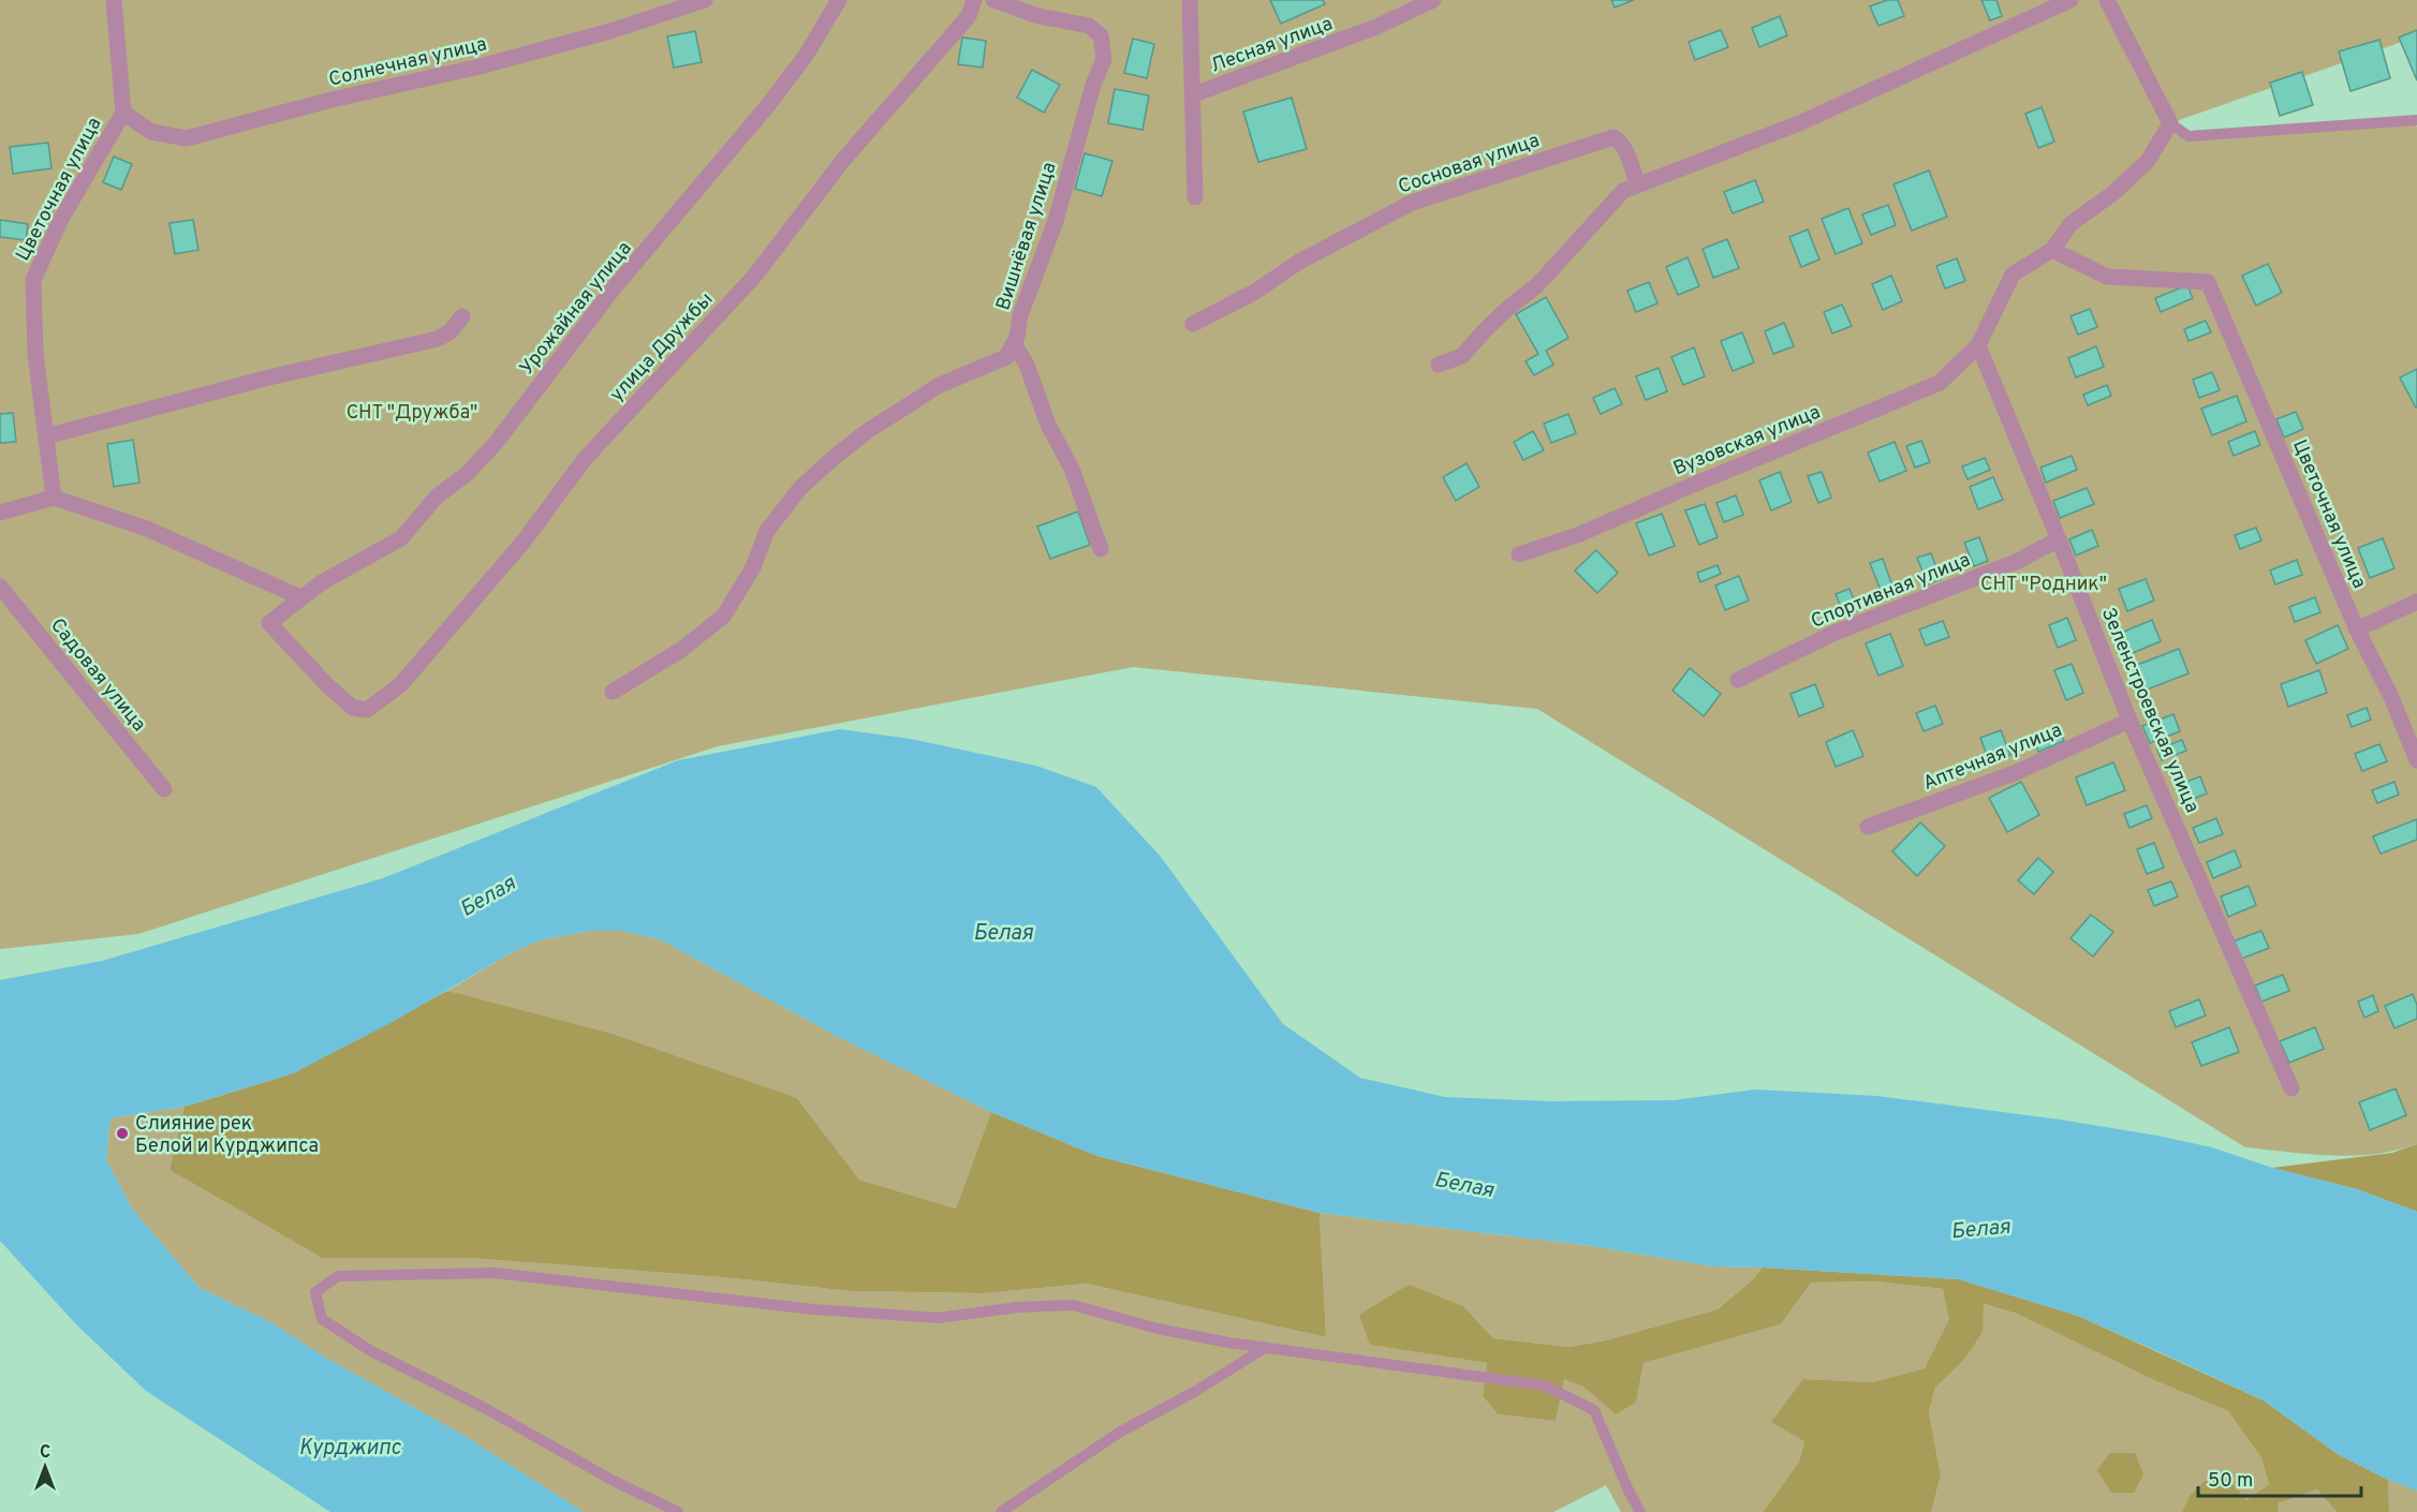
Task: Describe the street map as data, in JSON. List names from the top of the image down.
{
  "streets": {
    "street": [
      "Лесная улица",
      "Солнечная улица",
      "Сосновая улица",
      "Цветочная улица",
      "Вишнёвая улица",
      "Урожайная улица",
      "улица Дружбы",
      "Вузовская улица",
      "Спортивная улица",
      "Садовая улица",
      "Зеленстроевская улица",
      "Аптечная улица"
    ]
  },
  "crossings": [
    ["Солнечная улица", "Цветочная улица"],
    ["Цветочная улица", "Вузовская улица"],
    ["Урожайная улица", "улица Дружбы"],
    ["Вузовская улица", "Зеленстроевская улица"],
    ["Спортивная улица", "Зеленстроевская улица"],
    ["Зеленстроевская улица", "Аптечная улица"]
  ],
  "water": ["Белая", "Курджипс"],
  "parks": ["СНТ \"Дружба\"", "СНТ \"Родник\""],
  "places": ["Слияние рек Белой и Курджипса"],
  "scale_bar": "50 m",
  "north": "top"
}
